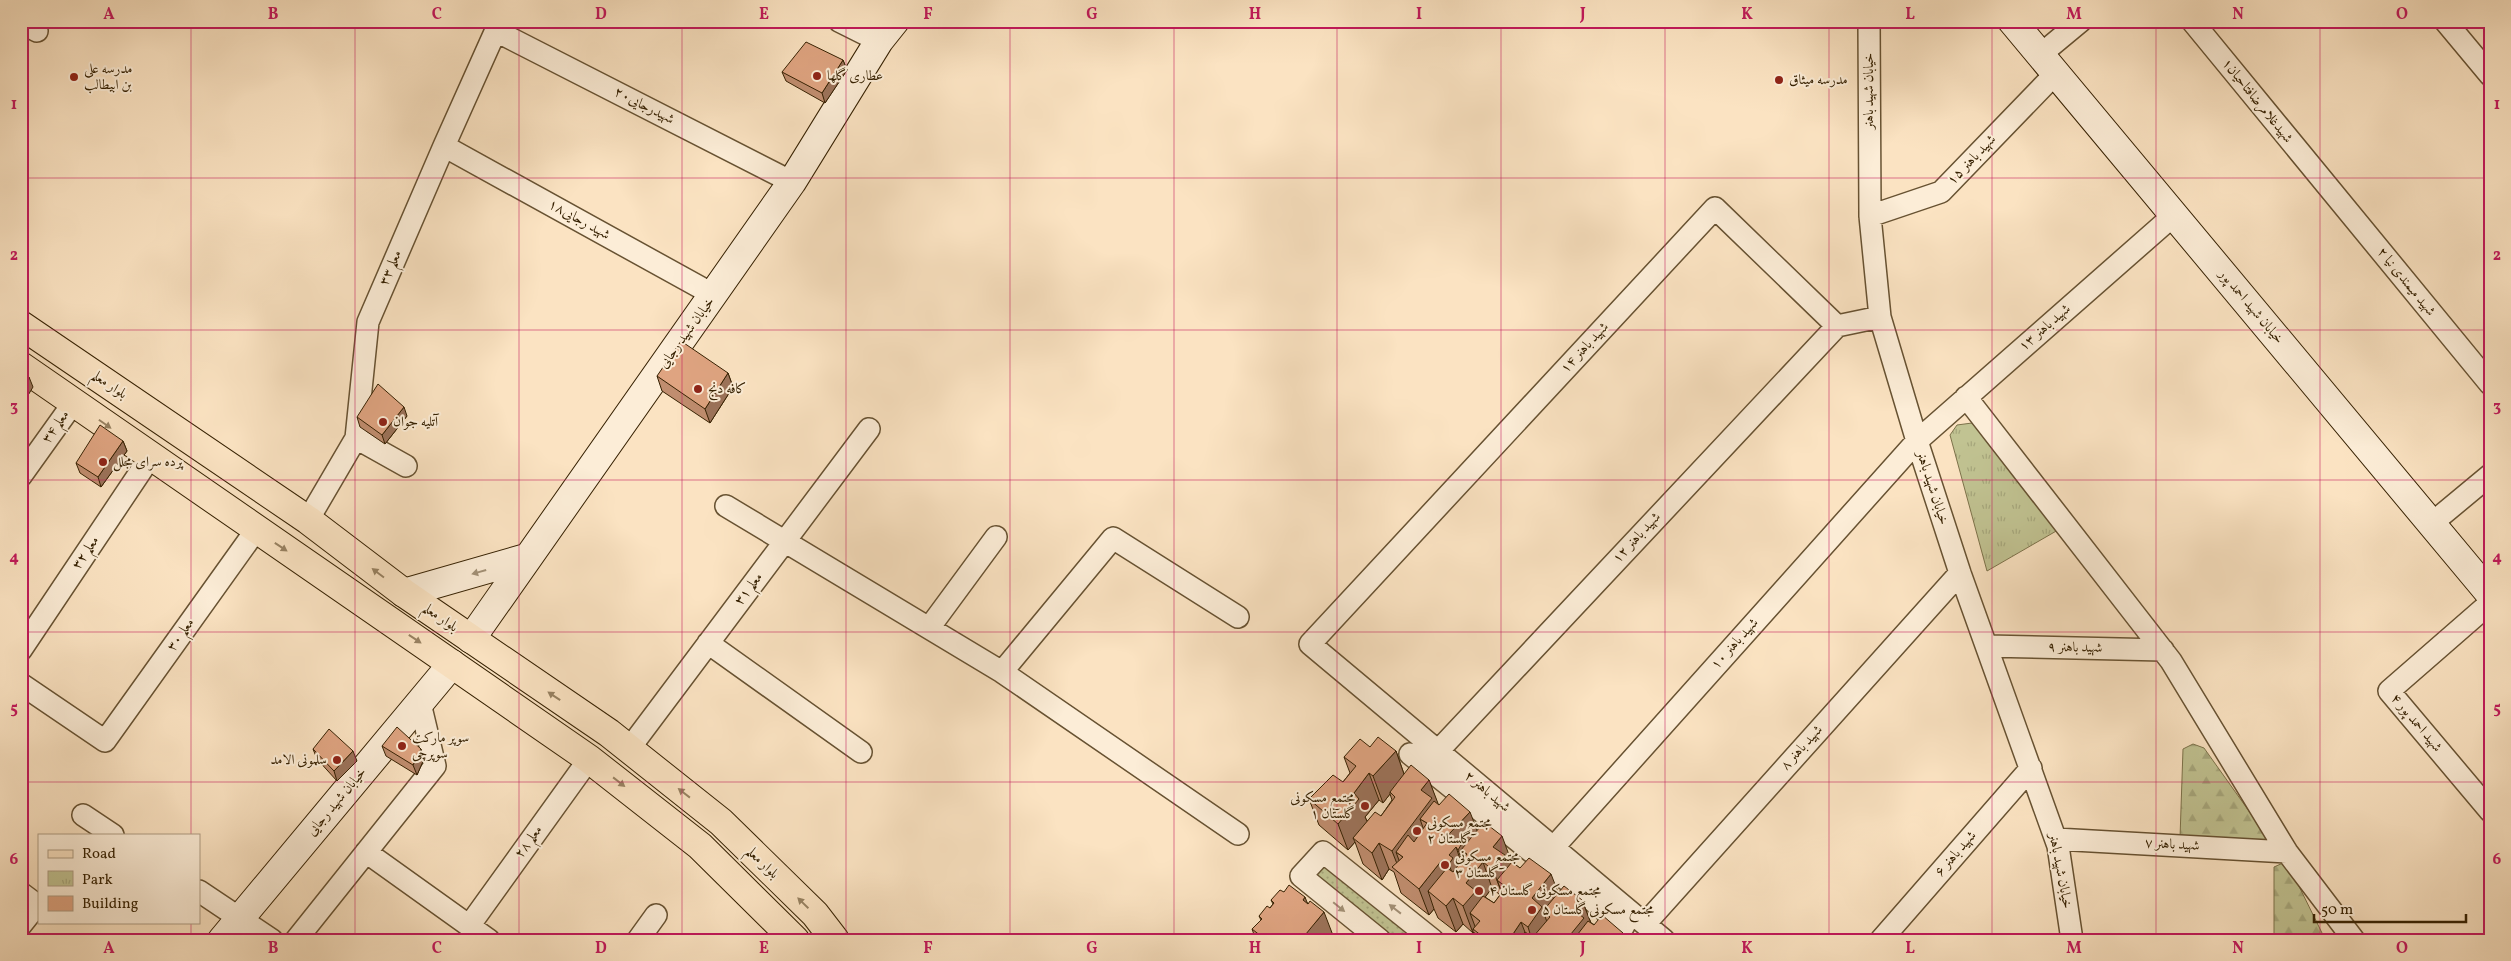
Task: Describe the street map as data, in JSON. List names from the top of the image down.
{
  "streets": {
    "main road": ["بلوار معلم"],
    "street": [
      "خیابان شهید باهنر",
      "شهیدغلامرضافتاحیان۱",
      "شهیدرجایی۲۰",
      "شهید باهنر ۱۵",
      "شهید رجایی۱۸",
      "معلم ۳۳",
      "شهید میمندی نیا ۲",
      "خیابان شهید احمد پور",
      "شهید باهنر ۱۳",
      "خیابان شهید رجایی",
      "شهید باهنر ۱۴",
      "معلم ۳۴",
      "شهید باهنر ۱۲",
      "معلم ۳۲",
      "معلم ۳۱",
      "معلم ۳۰",
      "شهید باهنر ۱۰",
      "شهید باهنر ۹",
      "شهید احمد پور ۴",
      "شهید باهنر ۸",
      "شهید باهنر ۲",
      "معلم ۲۸",
      "شهید باهنر ۷",
      "شهید باهنر ۶"
    ]
  },
  "crossings": [
    ["خیابان شهید باهنر", "شهید باهنر ۱۵"],
    ["خیابان شهید باهنر", "شهید باهنر ۱۳"],
    ["خیابان شهید باهنر", "شهید باهنر ۱۰"],
    ["خیابان شهید باهنر", "شهید باهنر ۹"],
    ["خیابان شهید باهنر", "شهید باهنر ۸"],
    ["خیابان شهید باهنر", "شهید باهنر ۷"],
    ["خیابان شهید باهنر", "شهید باهنر ۶"],
    ["شهیدغلامرضافتاحیان۱", "شهید میمندی نیا ۲"],
    ["شهیدرجایی۲۰", "معلم ۳۳"],
    ["شهیدرجایی۲۰", "خیابان شهید رجایی"],
    ["شهید باهنر ۱۵", "خیابان شهید احمد پور"],
    ["شهید رجایی۱۸", "معلم ۳۳"],
    ["شهید رجایی۱۸", "خیابان شهید رجایی"],
    ["معلم ۳۳", "بلوار معلم"],
    ["خیابان شهید احمد پور", "شهید باهنر ۱۳"],
    ["شهید باهنر ۱۳", "شهید باهنر ۱۰"],
    ["خیابان شهید رجایی", "بلوار معلم"],
    ["شهید باهنر ۱۴", "شهید باهنر ۱۲"],
    ["شهید باهنر ۱۴", "شهید باهنر ۲"],
    ["بلوار معلم", "معلم ۳۱"],
    ["شهید باهنر ۱۲", "شهید باهنر ۲"],
    ["شهید باهنر ۱۰", "شهید باهنر ۲"],
    ["شهید باهنر ۸", "شهید باهنر ۲"]
  ],
  "places": [
    "عطاری گلها",
    "مدرسه علی بن ابیطالب",
    "مدرسه میثاق",
    "کافه دنج",
    "آتلیه جوان",
    "پرده سرای مجلل",
    "سوپر مارکت سوپرچی",
    "سلمونی الامد",
    "مجتمع مسکونی گلستان ۱",
    "مجتمع مسکونی گلستان ۲",
    "مجتمع مسکونی گلستان ۳",
    "مجتمع مسکونی گلستان ۴",
    "مجتمع مسکونی گلستان ۵"
  ],
  "legend": ["Road", "Park", "Building"],
  "scale_bar": "50 m",
  "grid": {
    "columns": [
      "A",
      "B",
      "C",
      "D",
      "E",
      "F",
      "G",
      "H",
      "I",
      "J",
      "K",
      "L",
      "M",
      "N",
      "O"
    ],
    "rows": [
      "1",
      "2",
      "3",
      "4",
      "5",
      "6"
    ]
  }
}
